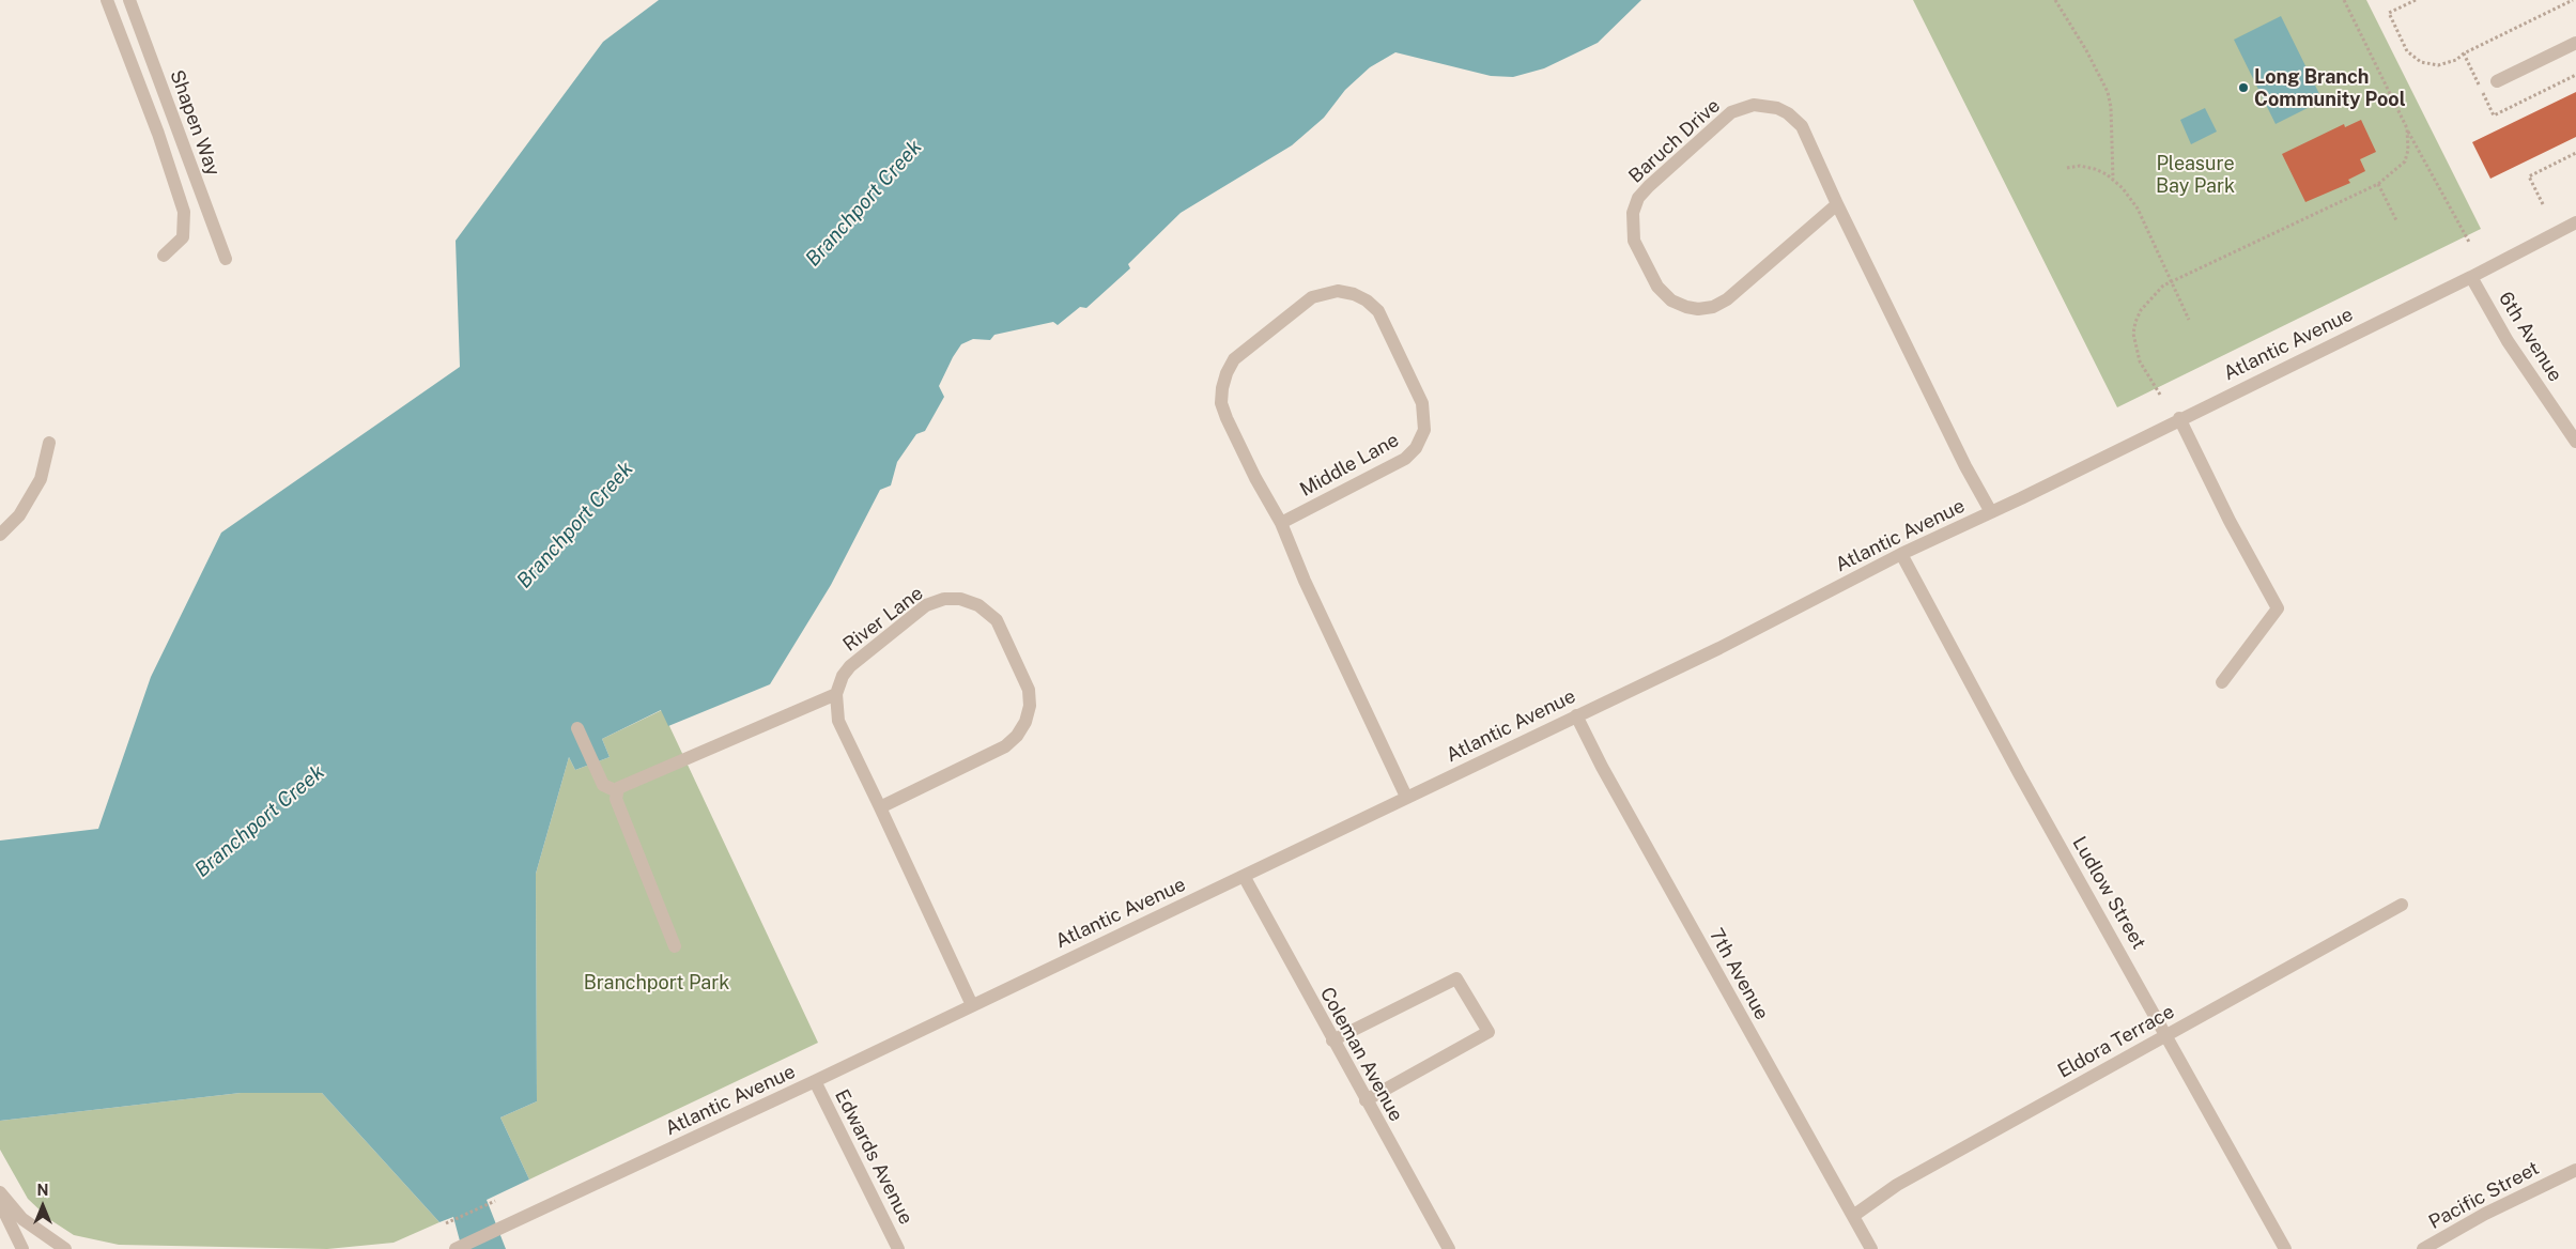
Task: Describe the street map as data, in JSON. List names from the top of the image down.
{
  "streets": {
    "street": [
      "Shapen Way",
      "Baruch Drive",
      "6th Avenue",
      "Atlantic Avenue",
      "Middle Lane",
      "River Lane",
      "Ludlow Street",
      "7th Avenue",
      "Eldora Terrace",
      "Coleman Avenue",
      "Edwards Avenue",
      "Pacific Street"
    ]
  },
  "crossings": [
    ["Baruch Drive", "Atlantic Avenue"],
    ["6th Avenue", "Atlantic Avenue"],
    ["Atlantic Avenue", "Middle Lane"],
    ["Atlantic Avenue", "Ludlow Street"],
    ["Atlantic Avenue", "7th Avenue"],
    ["Atlantic Avenue", "Coleman Avenue"],
    ["Atlantic Avenue", "Edwards Avenue"],
    ["Ludlow Street", "Eldora Terrace"],
    ["7th Avenue", "Eldora Terrace"]
  ],
  "water": ["Branchport Creek"],
  "parks": ["Pleasure Bay Park", "Branchport Park"],
  "places": ["Long Branch Community Pool"],
  "north": "top"
}
